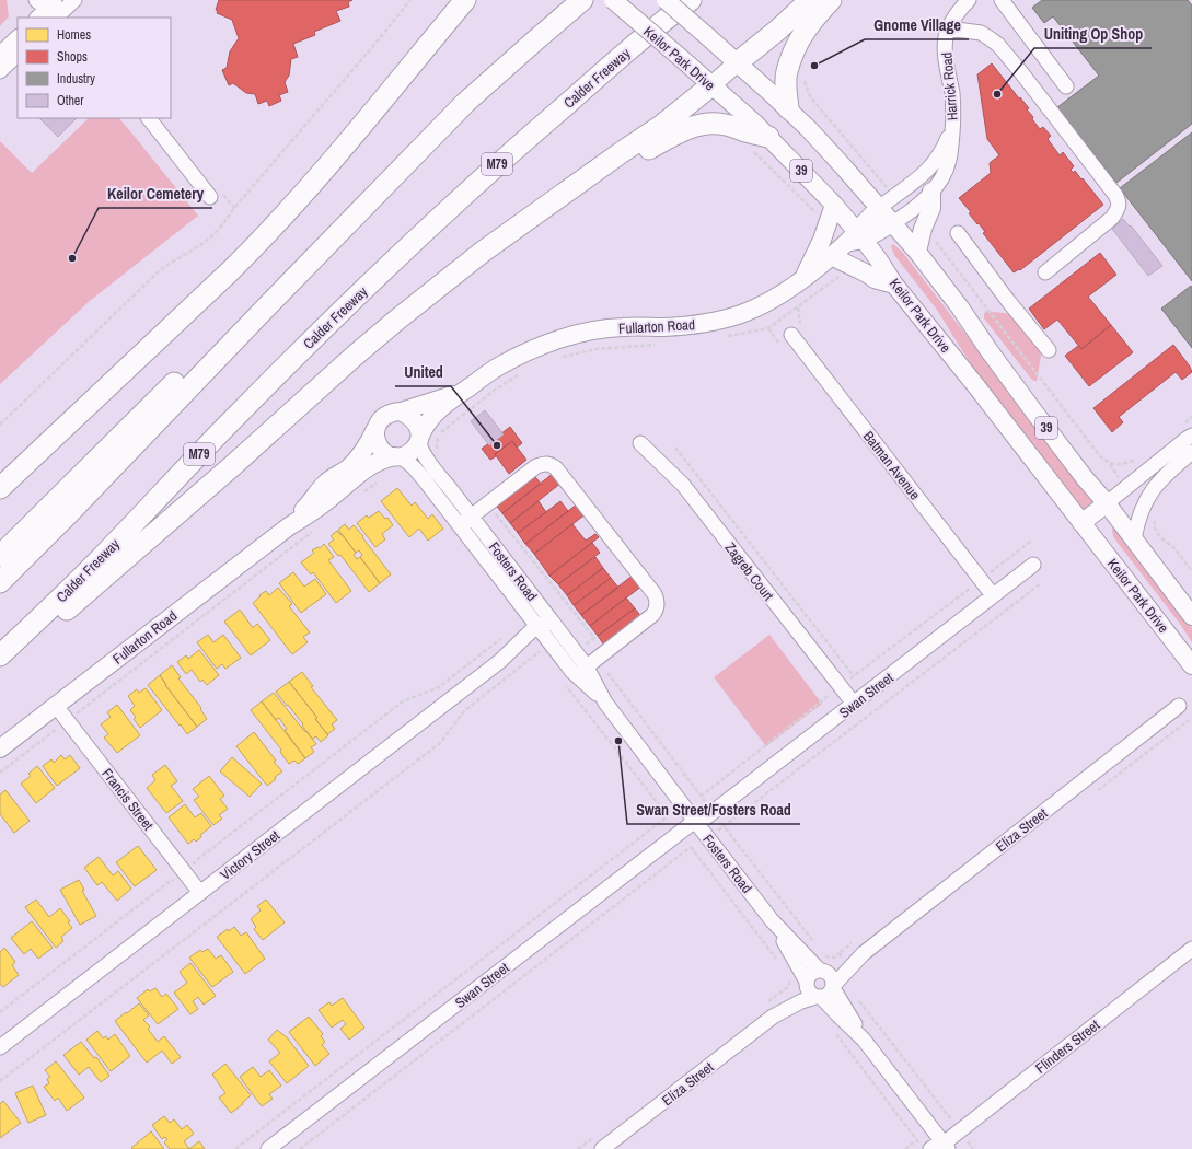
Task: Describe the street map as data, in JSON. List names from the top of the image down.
{
  "streets": {
    "highway": ["Calder Freeway", "M79"],
    "main road": ["Keilor Park Drive", "39", "Fullarton Road"],
    "street": [
      "Harrick Road",
      "Batman Avenue",
      "Fosters Road",
      "Zagreb Court",
      "Swan Street",
      "Francis Street",
      "Eliza Street",
      "Victory Street",
      "Flinders Street"
    ]
  },
  "crossings": [
    ["Keilor Park Drive", "Harrick Road"],
    ["Keilor Park Drive", "Fullarton Road"],
    ["Harrick Road", "Fullarton Road"],
    ["Fullarton Road", "Fosters Road"],
    ["Fullarton Road", "Francis Street"],
    ["Batman Avenue", "Swan Street"],
    ["Fosters Road", "Swan Street"],
    ["Fosters Road", "Eliza Street"],
    ["Fosters Road", "Victory Street"],
    ["Zagreb Court", "Swan Street"],
    ["Francis Street", "Victory Street"]
  ],
  "places": [
    "Gnome Village",
    "Uniting Op Shop",
    "Keilor Cemetery",
    "United",
    "Swan Street/Fosters Road"
  ],
  "legend": [
    "Homes",
    "Shops",
    "Industry",
    "Other"
  ]
}
